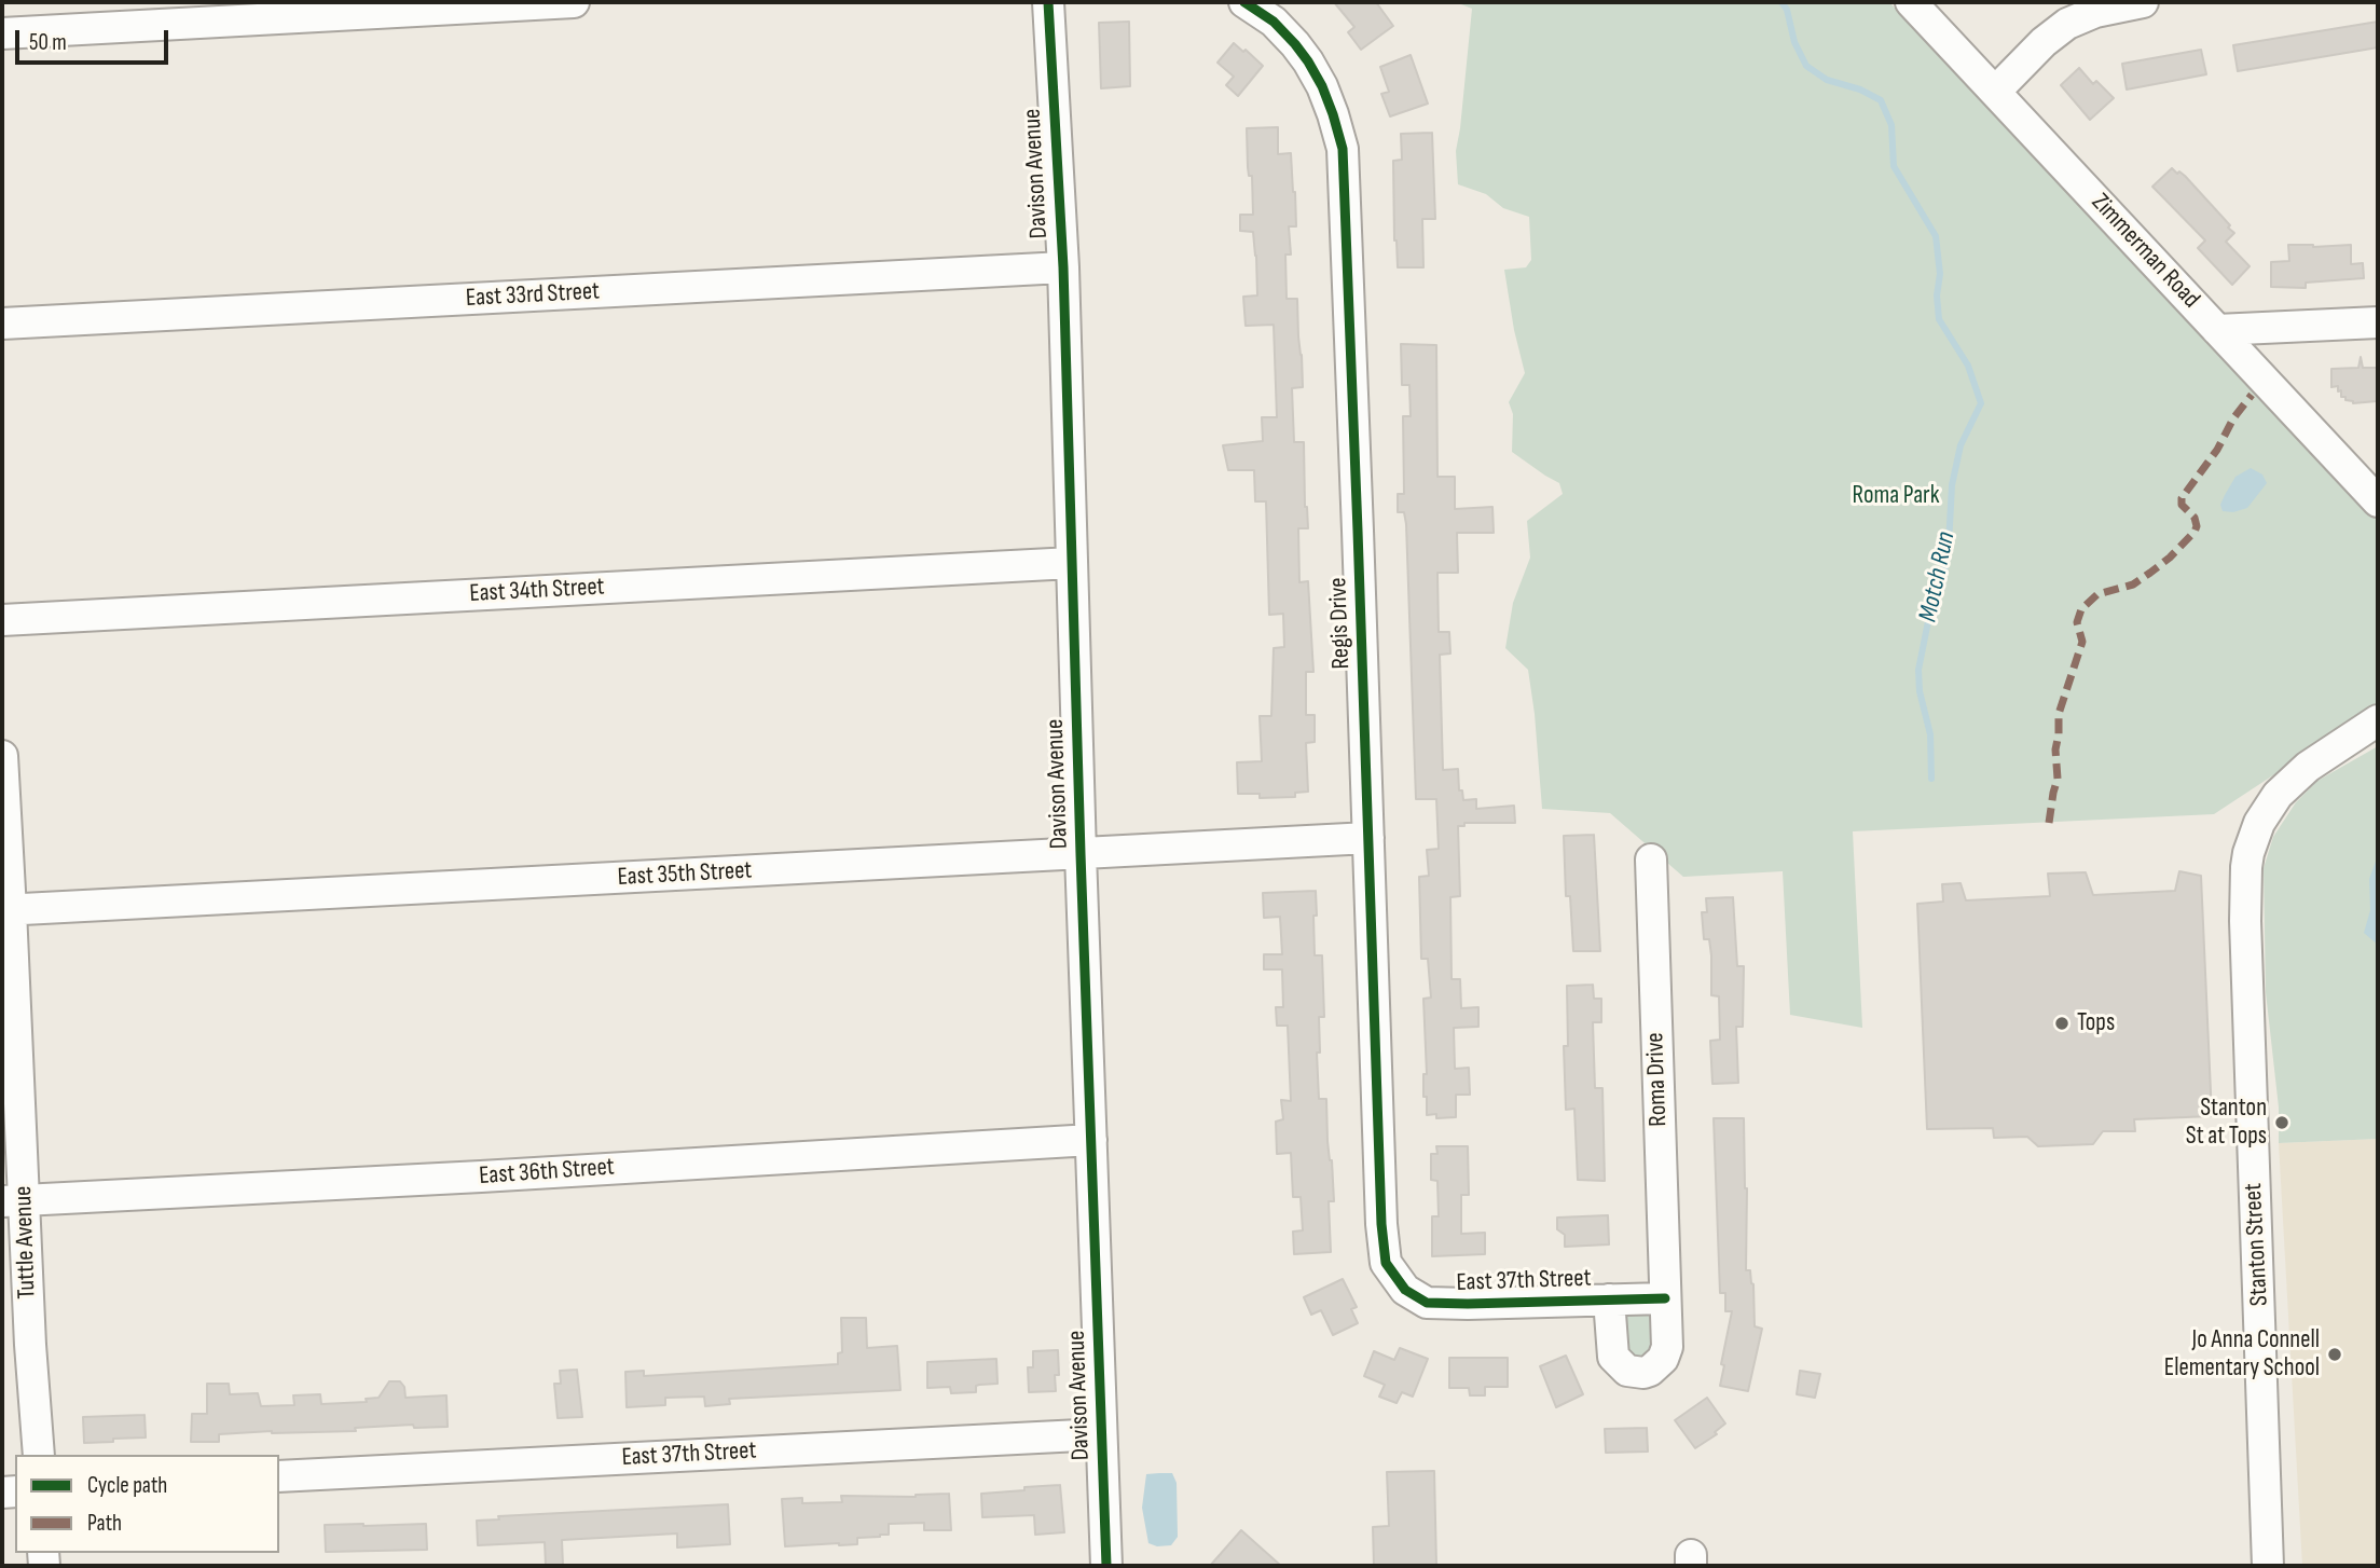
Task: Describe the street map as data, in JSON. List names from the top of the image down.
{
  "streets": {
    "street": [
      "Davison Avenue",
      "Zimmerman Road",
      "East 33rd Street",
      "East 34th Street",
      "Regis Drive",
      "East 35th Street",
      "Roma Drive",
      "East 36th Street",
      "Tuttle Avenue",
      "Stanton Street",
      "East 37th Street"
    ]
  },
  "crossings": [
    ["Davison Avenue", "East 33rd Street"],
    ["Davison Avenue", "East 34th Street"],
    ["Davison Avenue", "East 35th Street"],
    ["Davison Avenue", "East 36th Street"],
    ["Davison Avenue", "East 37th Street"],
    ["Regis Drive", "East 35th Street"],
    ["Regis Drive", "East 37th Street"],
    ["East 35th Street", "Tuttle Avenue"],
    ["Roma Drive", "East 37th Street"],
    ["East 36th Street", "Tuttle Avenue"]
  ],
  "water": ["Motch Run"],
  "parks": ["Roma Park"],
  "places": ["Tops", "Stanton St at Tops", "Jo Anna Connell Elementary School"],
  "legend": ["Cycle path", "Path"],
  "scale_bar": "50 m"
}
